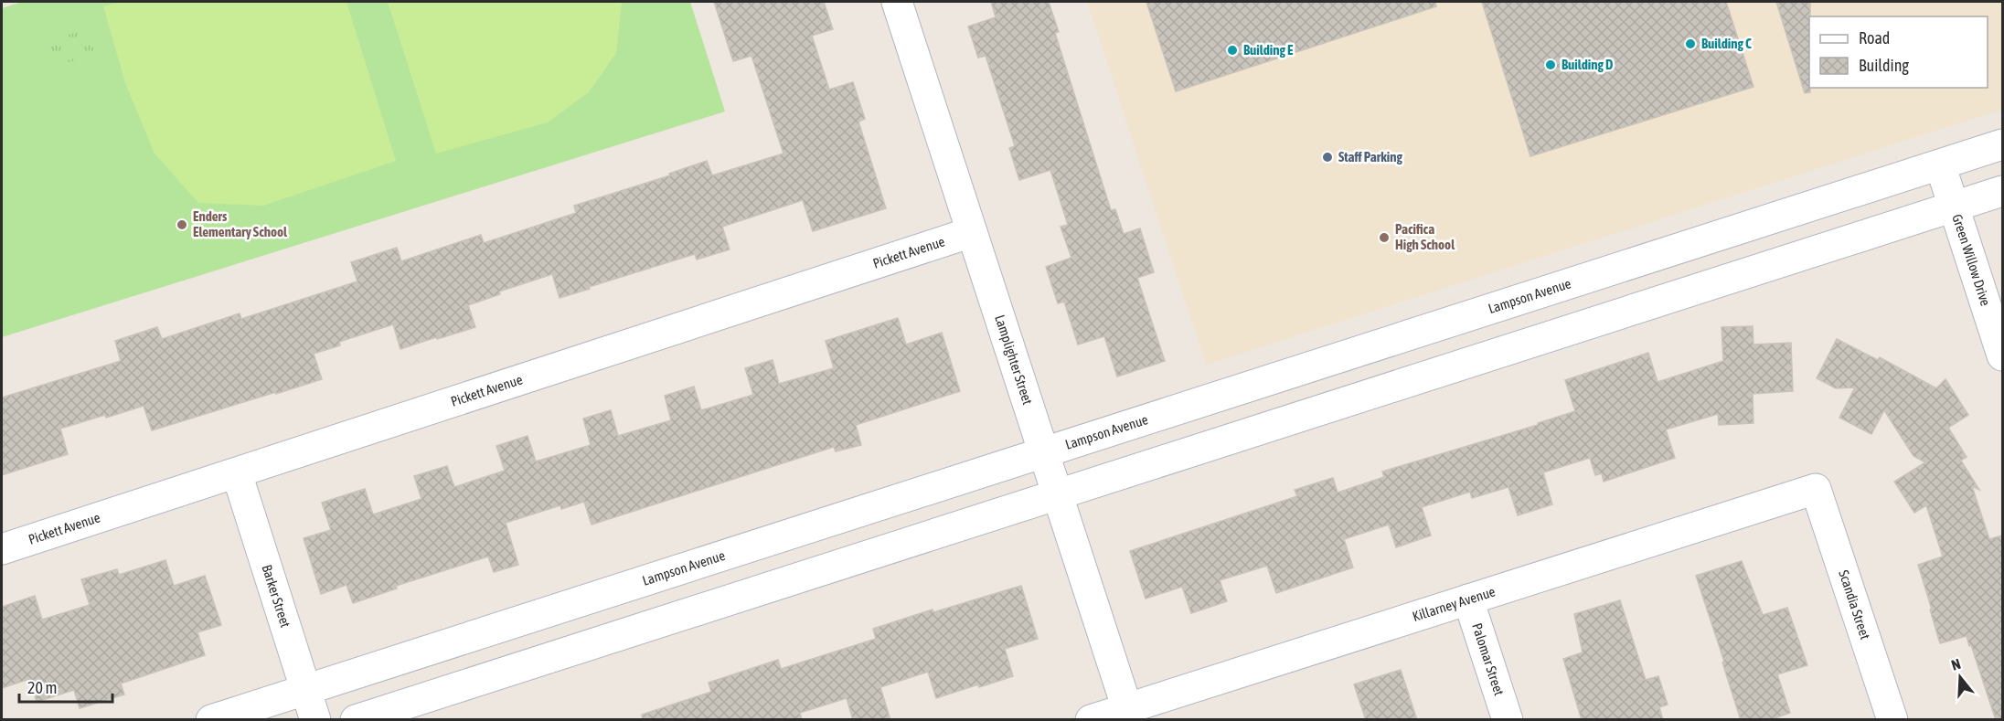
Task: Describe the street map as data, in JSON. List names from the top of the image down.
{
  "streets": {
    "main road": [
      "Pickett Avenue",
      "Green Willow Drive",
      "Lampson Avenue",
      "Lamplighter Street",
      "Barker Street",
      "Killarney Avenue",
      "Scandia Street",
      "Palomar Street"
    ]
  },
  "crossings": [
    ["Pickett Avenue", "Lamplighter Street"],
    ["Pickett Avenue", "Barker Street"],
    ["Green Willow Drive", "Lampson Avenue"],
    ["Lampson Avenue", "Lamplighter Street"],
    ["Lampson Avenue", "Barker Street"],
    ["Lamplighter Street", "Killarney Avenue"],
    ["Killarney Avenue", "Scandia Street"],
    ["Killarney Avenue", "Palomar Street"]
  ],
  "places": [
    "Building C",
    "Building E",
    "Building D",
    "Staff Parking",
    "Enders Elementary School",
    "Pacifica High School"
  ],
  "legend": ["Road", "Building"],
  "scale_bar": "20 m",
  "north": "top"
}
